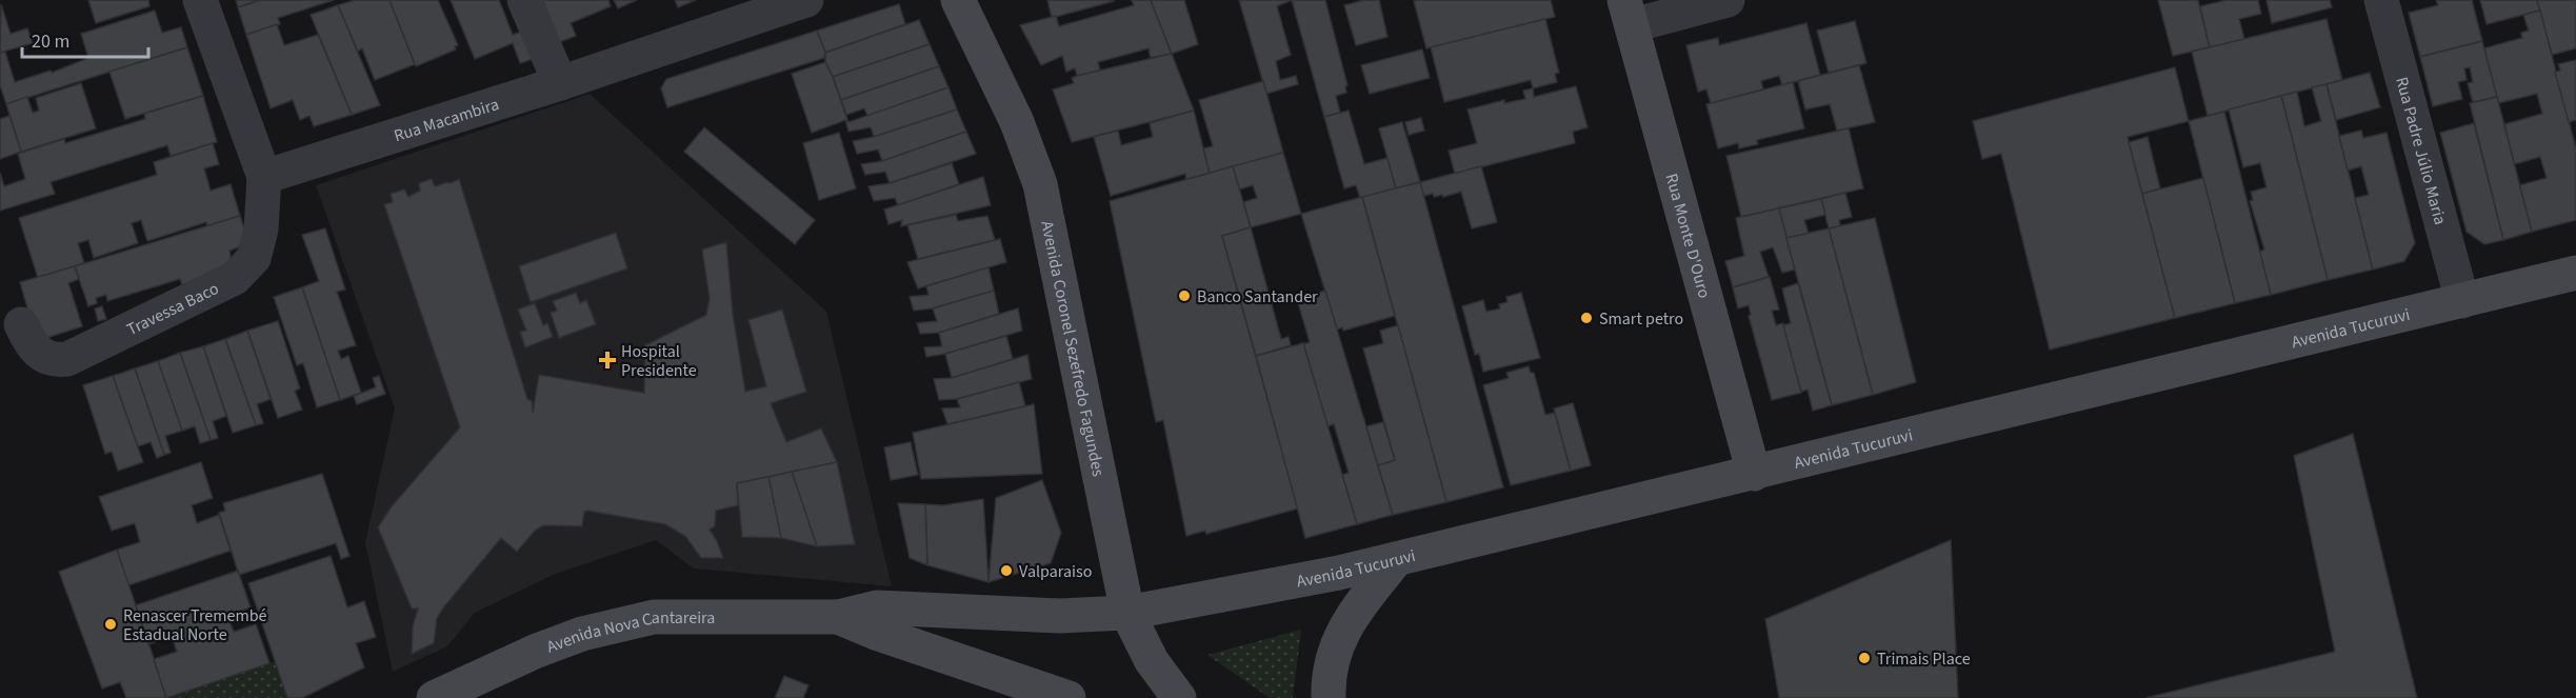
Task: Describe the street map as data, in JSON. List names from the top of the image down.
{
  "streets": {
    "main road": [
      "Rua Monte D'Ouro",
      "Avenida Tucuruvi",
      "Avenida Coronel Sezefredo Fagundes",
      "Avenida Nova Cantareira"
    ],
    "street": ["Rua Macambira", "Rua Padre Júlio Maria", "Travessa Baco"]
  },
  "crossings": [
    ["Rua Macambira", "Travessa Baco"],
    ["Rua Padre Júlio Maria", "Avenida Tucuruvi"],
    ["Rua Monte D'Ouro", "Avenida Tucuruvi"],
    ["Avenida Tucuruvi", "Avenida Coronel Sezefredo Fagundes"],
    ["Avenida Tucuruvi", "Avenida Nova Cantareira"],
    ["Avenida Coronel Sezefredo Fagundes", "Avenida Nova Cantareira"]
  ],
  "places": {
    "other": [
      "Banco Santander",
      "Smart petro",
      "Valparaiso",
      "Renascer Tremembé Estadual Norte",
      "Trimais Place"
    ],
    "health": ["Hospital Presidente"]
  },
  "scale_bar": "20 m"
}
